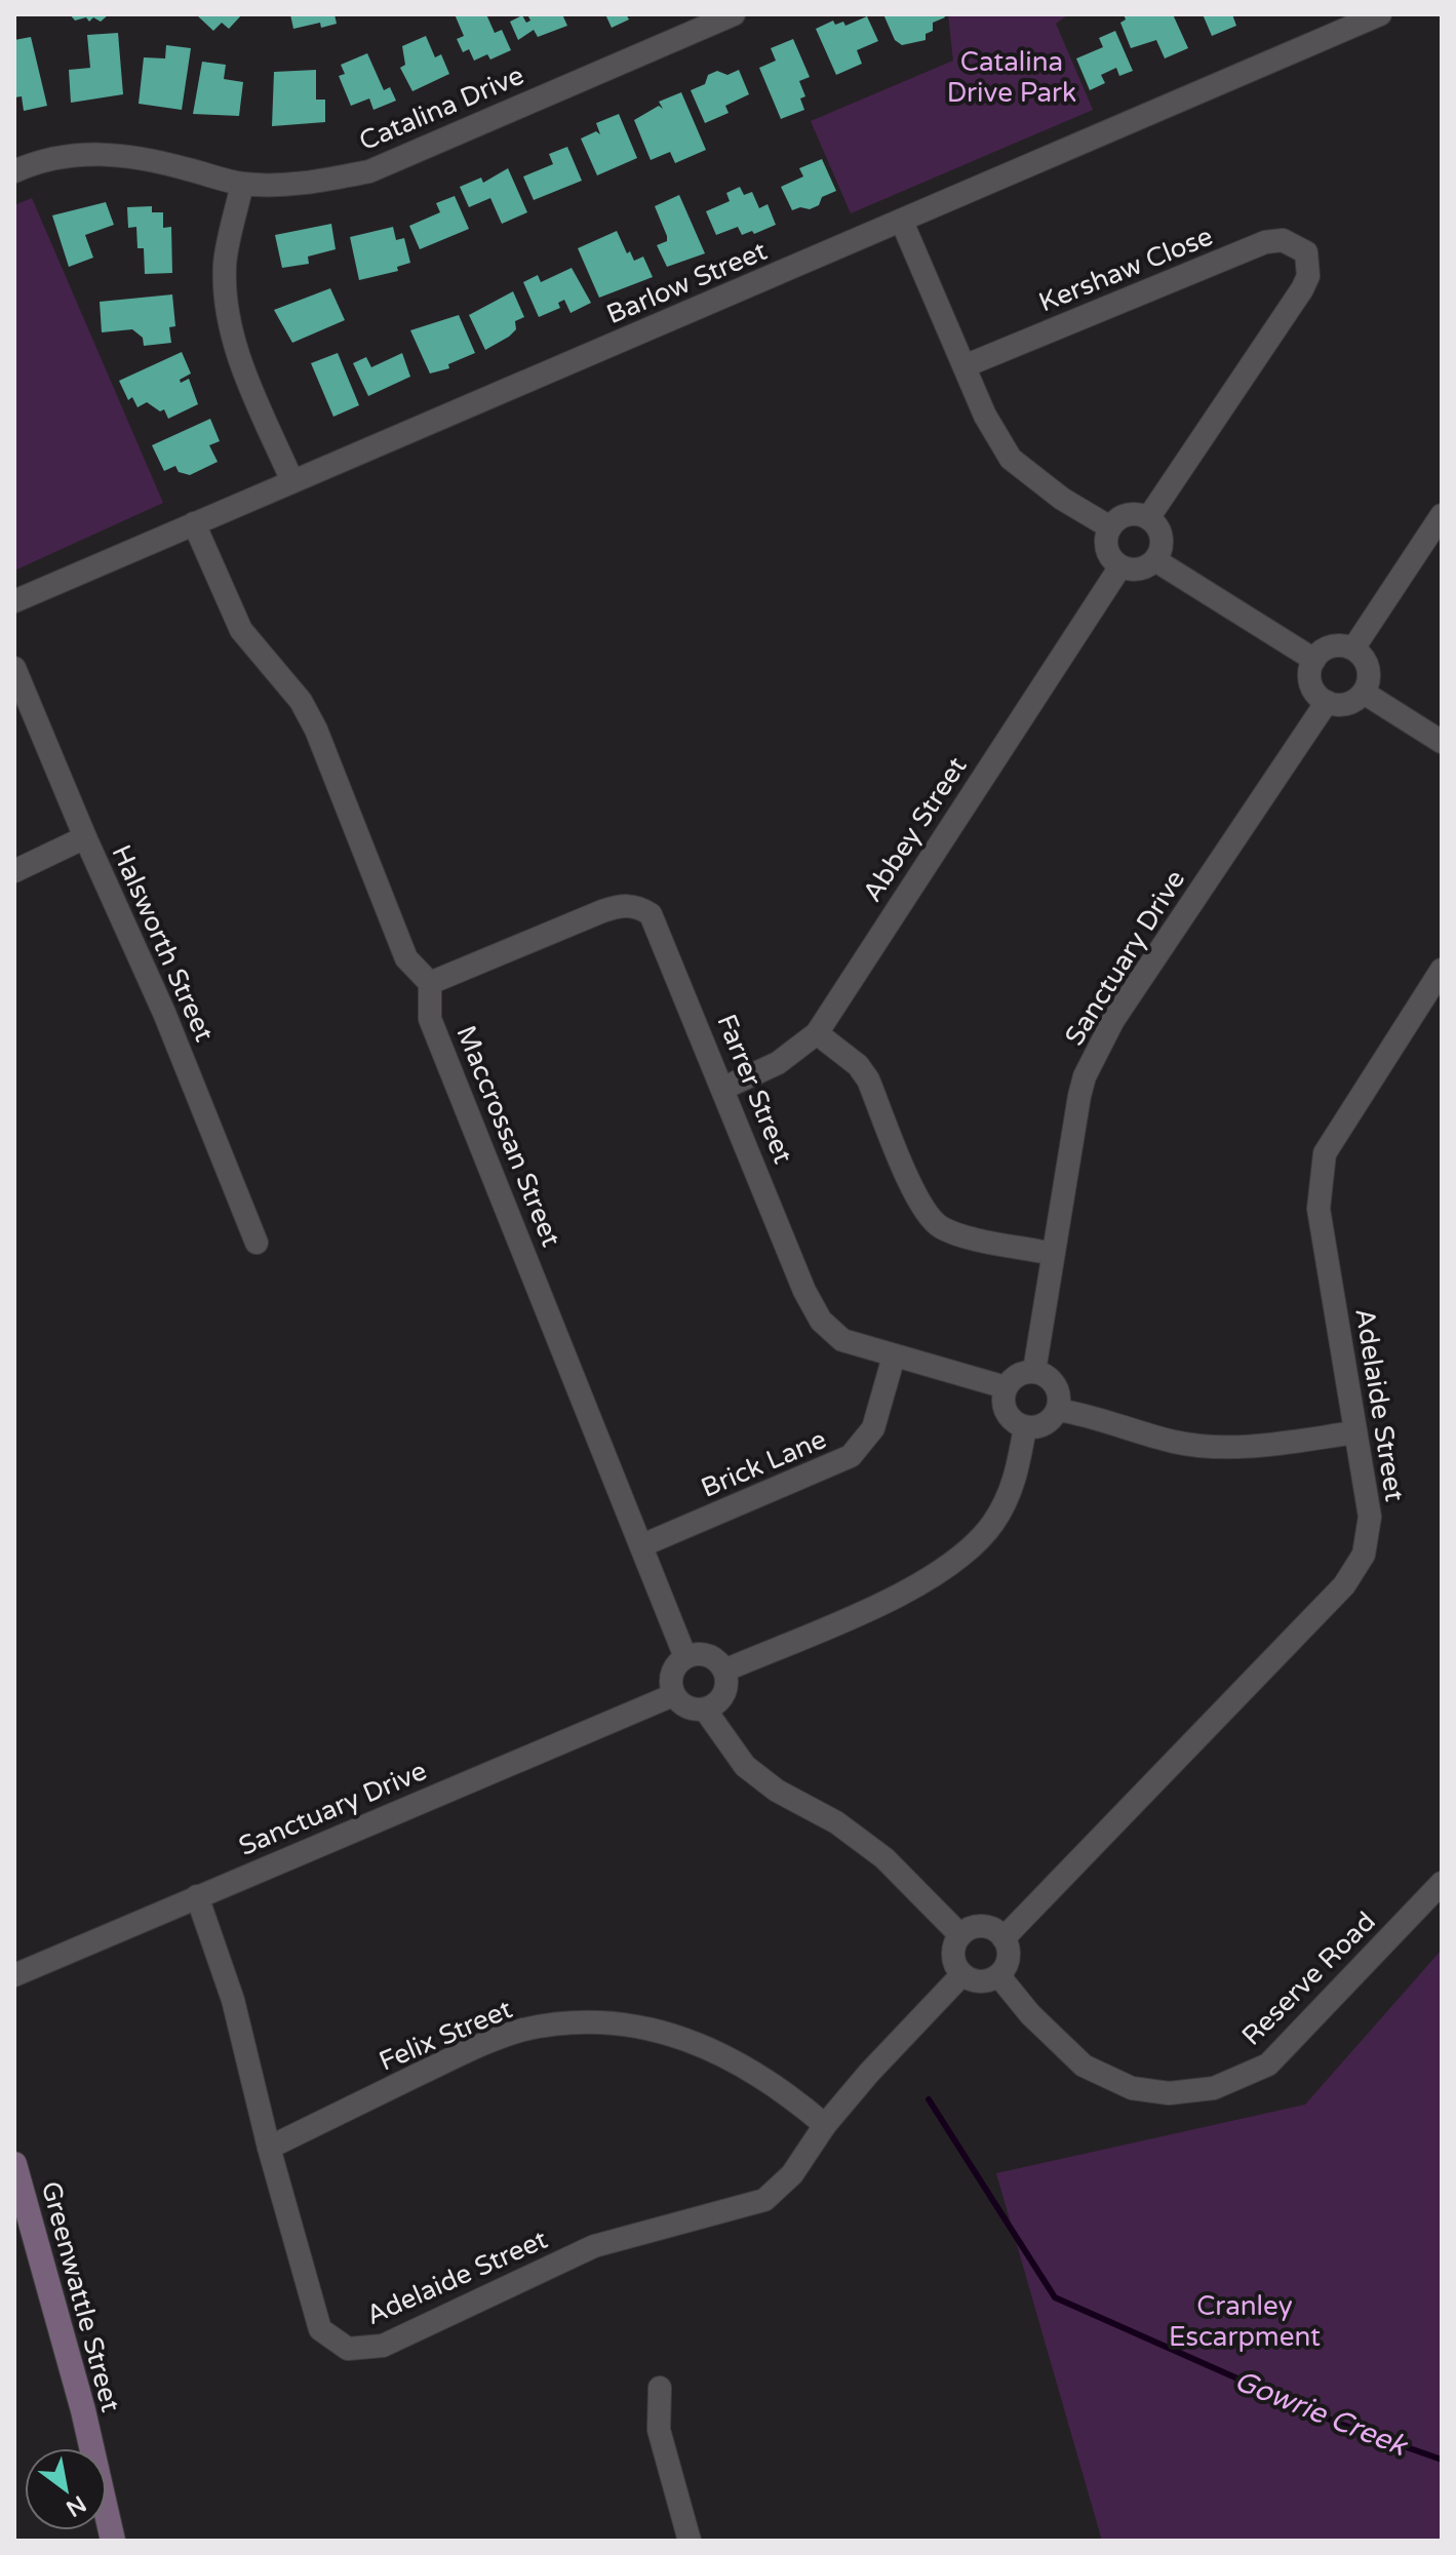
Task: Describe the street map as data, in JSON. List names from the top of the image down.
{
  "streets": {
    "main road": ["Greenwattle Street"],
    "street": [
      "Catalina Drive",
      "Kershaw Close",
      "Barlow Street",
      "Abbey Street",
      "Halsworth Street",
      "Sanctuary Drive",
      "Farrer Street",
      "Maccrossan Street",
      "Adelaide Street",
      "Brick Lane",
      "Reserve Road",
      "Felix Street"
    ]
  },
  "crossings": [
    ["Kershaw Close", "Abbey Street"],
    ["Abbey Street", "Farrer Street"],
    ["Sanctuary Drive", "Farrer Street"],
    ["Sanctuary Drive", "Maccrossan Street"],
    ["Sanctuary Drive", "Adelaide Street"],
    ["Farrer Street", "Maccrossan Street"],
    ["Farrer Street", "Brick Lane"],
    ["Maccrossan Street", "Brick Lane"],
    ["Adelaide Street", "Reserve Road"],
    ["Adelaide Street", "Felix Street"]
  ],
  "water": ["Gowrie Creek"],
  "parks": ["Catalina Drive Park", "Cranley Escarpment"],
  "north": "bottom right"
}
